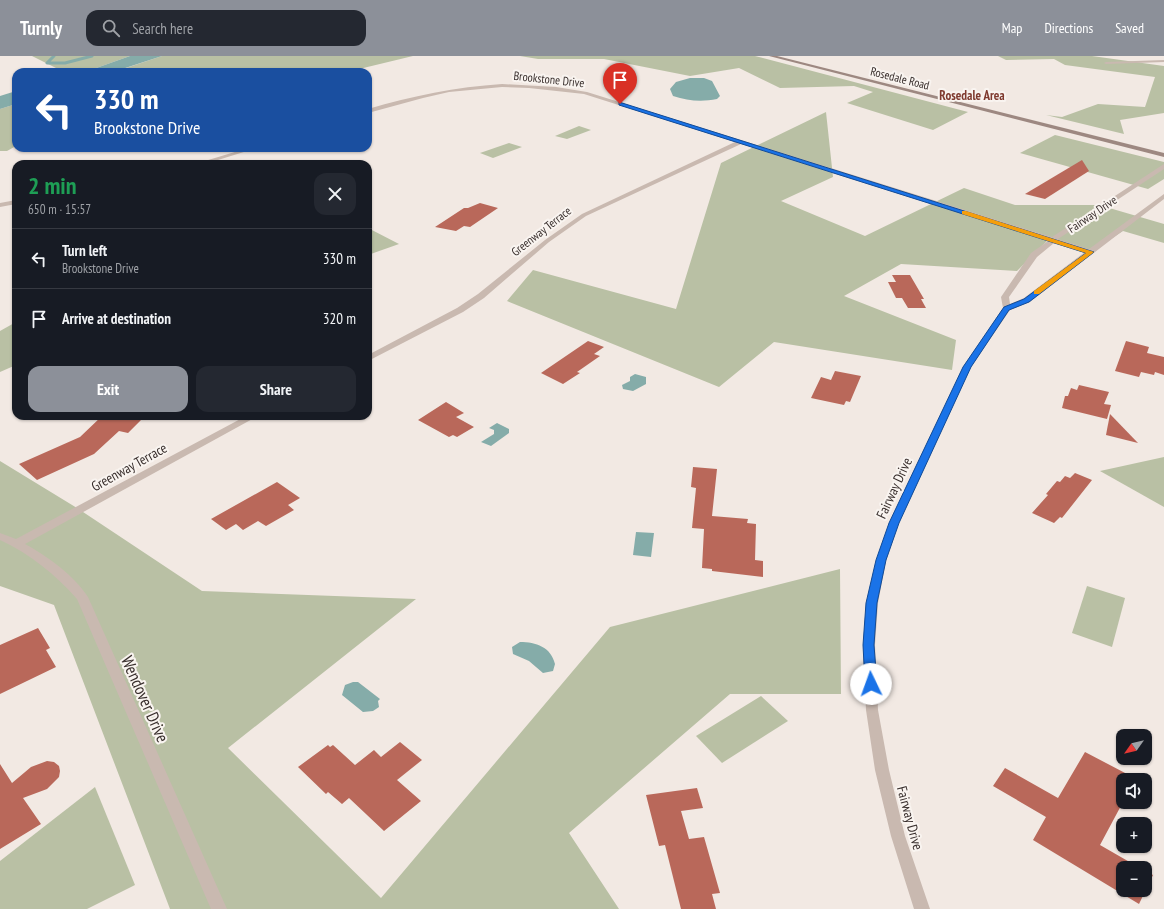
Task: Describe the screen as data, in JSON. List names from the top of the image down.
{
  "streets": {
    "street": [
      "Rosedale Road",
      "Brookstone Drive",
      "Fairway Drive",
      "Greenway Terrace",
      "Wendover Drive"
    ]
  },
  "crossings": [
    ["Brookstone Drive", "Fairway Drive"],
    ["Brookstone Drive", "Greenway Terrace"],
    ["Greenway Terrace", "Wendover Drive"]
  ],
  "districts": ["Rosedale Area"],
  "north": "bottom left",
  "page": {
    "header": "Turnly",
    "search": "Search here",
    "nav": ["Map", "Directions", "Saved"],
    "turn": ["330 m", "Brookstone Drive"],
    "heading": ["2 min", "650 m · 15:57"],
    "list": [
      {
        "name": "Turn left",
        "note": "Brookstone Drive",
        "value": "330 m"
      },
      {
        "name": "Arrive at destination",
        "value": "320 m"
      }
    ],
    "buttons": ["Exit", "Share"],
    "map_buttons": ["+", "−"]
  }
}
